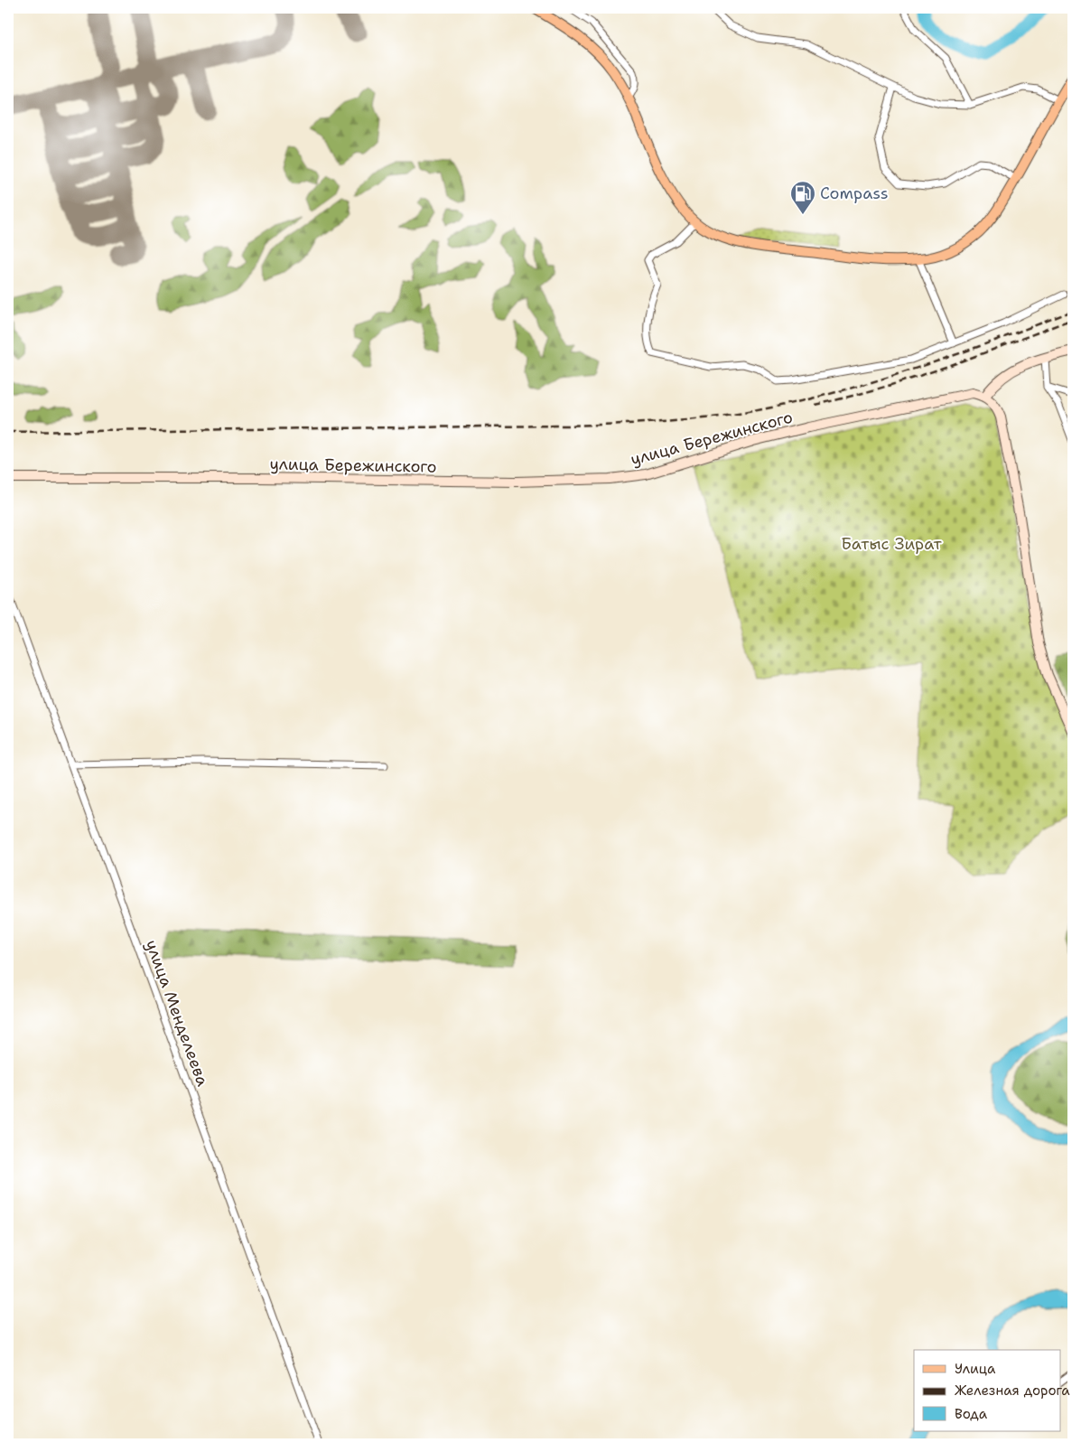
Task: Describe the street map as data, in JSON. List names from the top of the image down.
{
  "streets": {
    "main road": ["улица Бережинского"],
    "street": ["улица Менделеева"]
  },
  "parks": ["Батыс Зират"],
  "places": {
    "fuel station": ["Compass"]
  },
  "legend": ["Улица", "Железная дорога", "Вода"]
}
